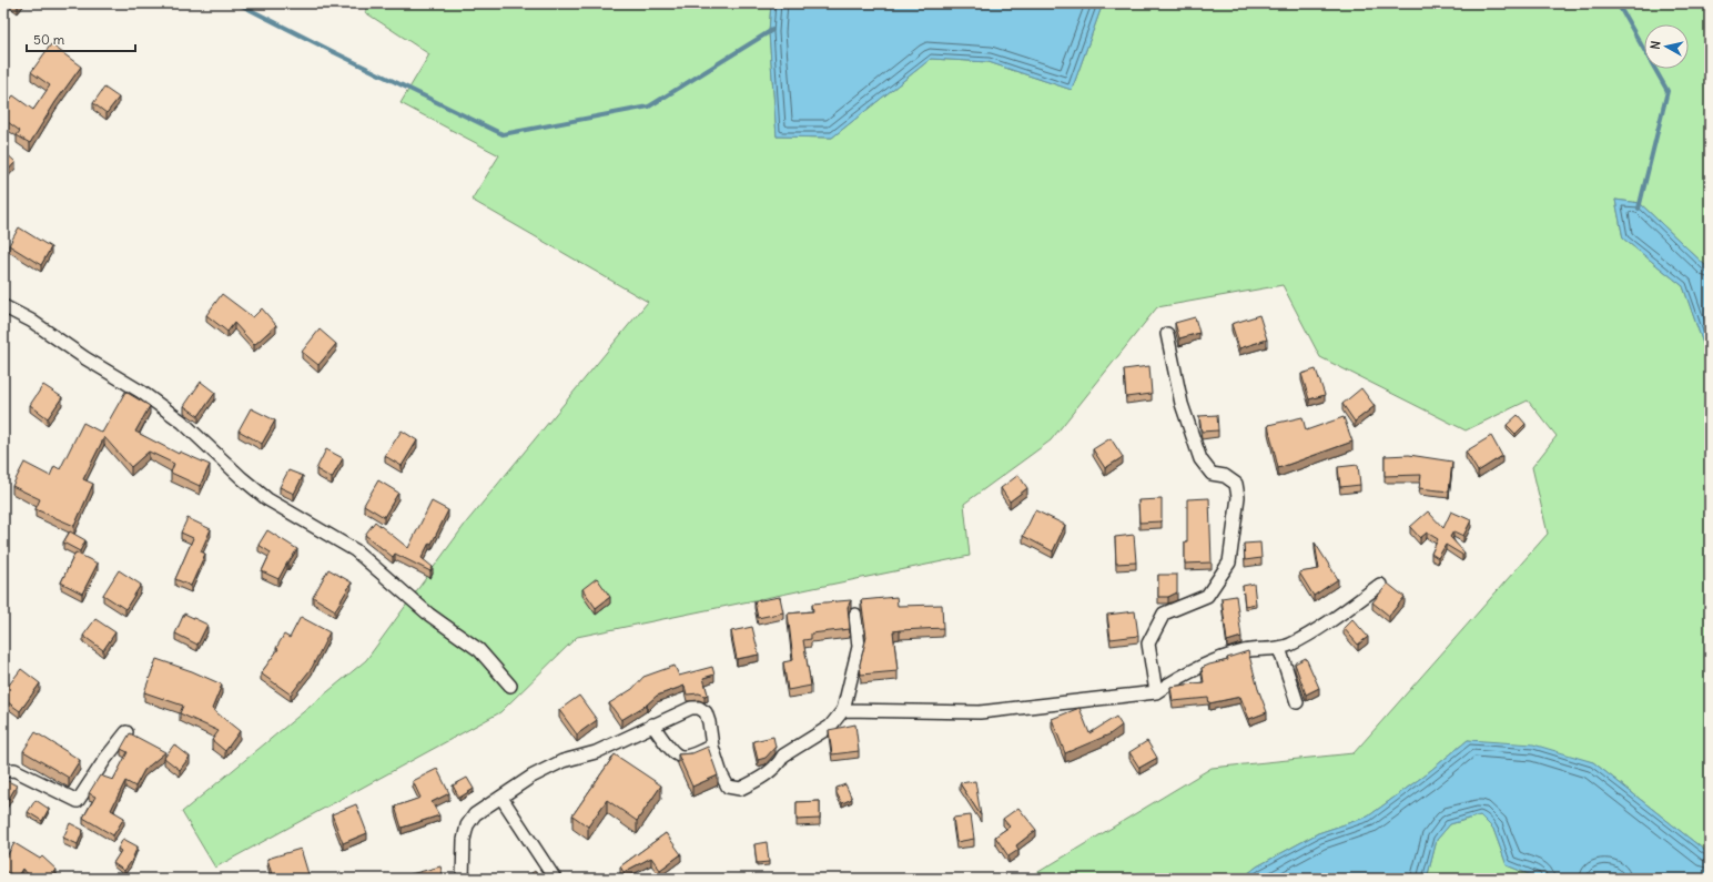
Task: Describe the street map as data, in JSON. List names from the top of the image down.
{
  "scale_bar": "50 m",
  "north": "left"
}
